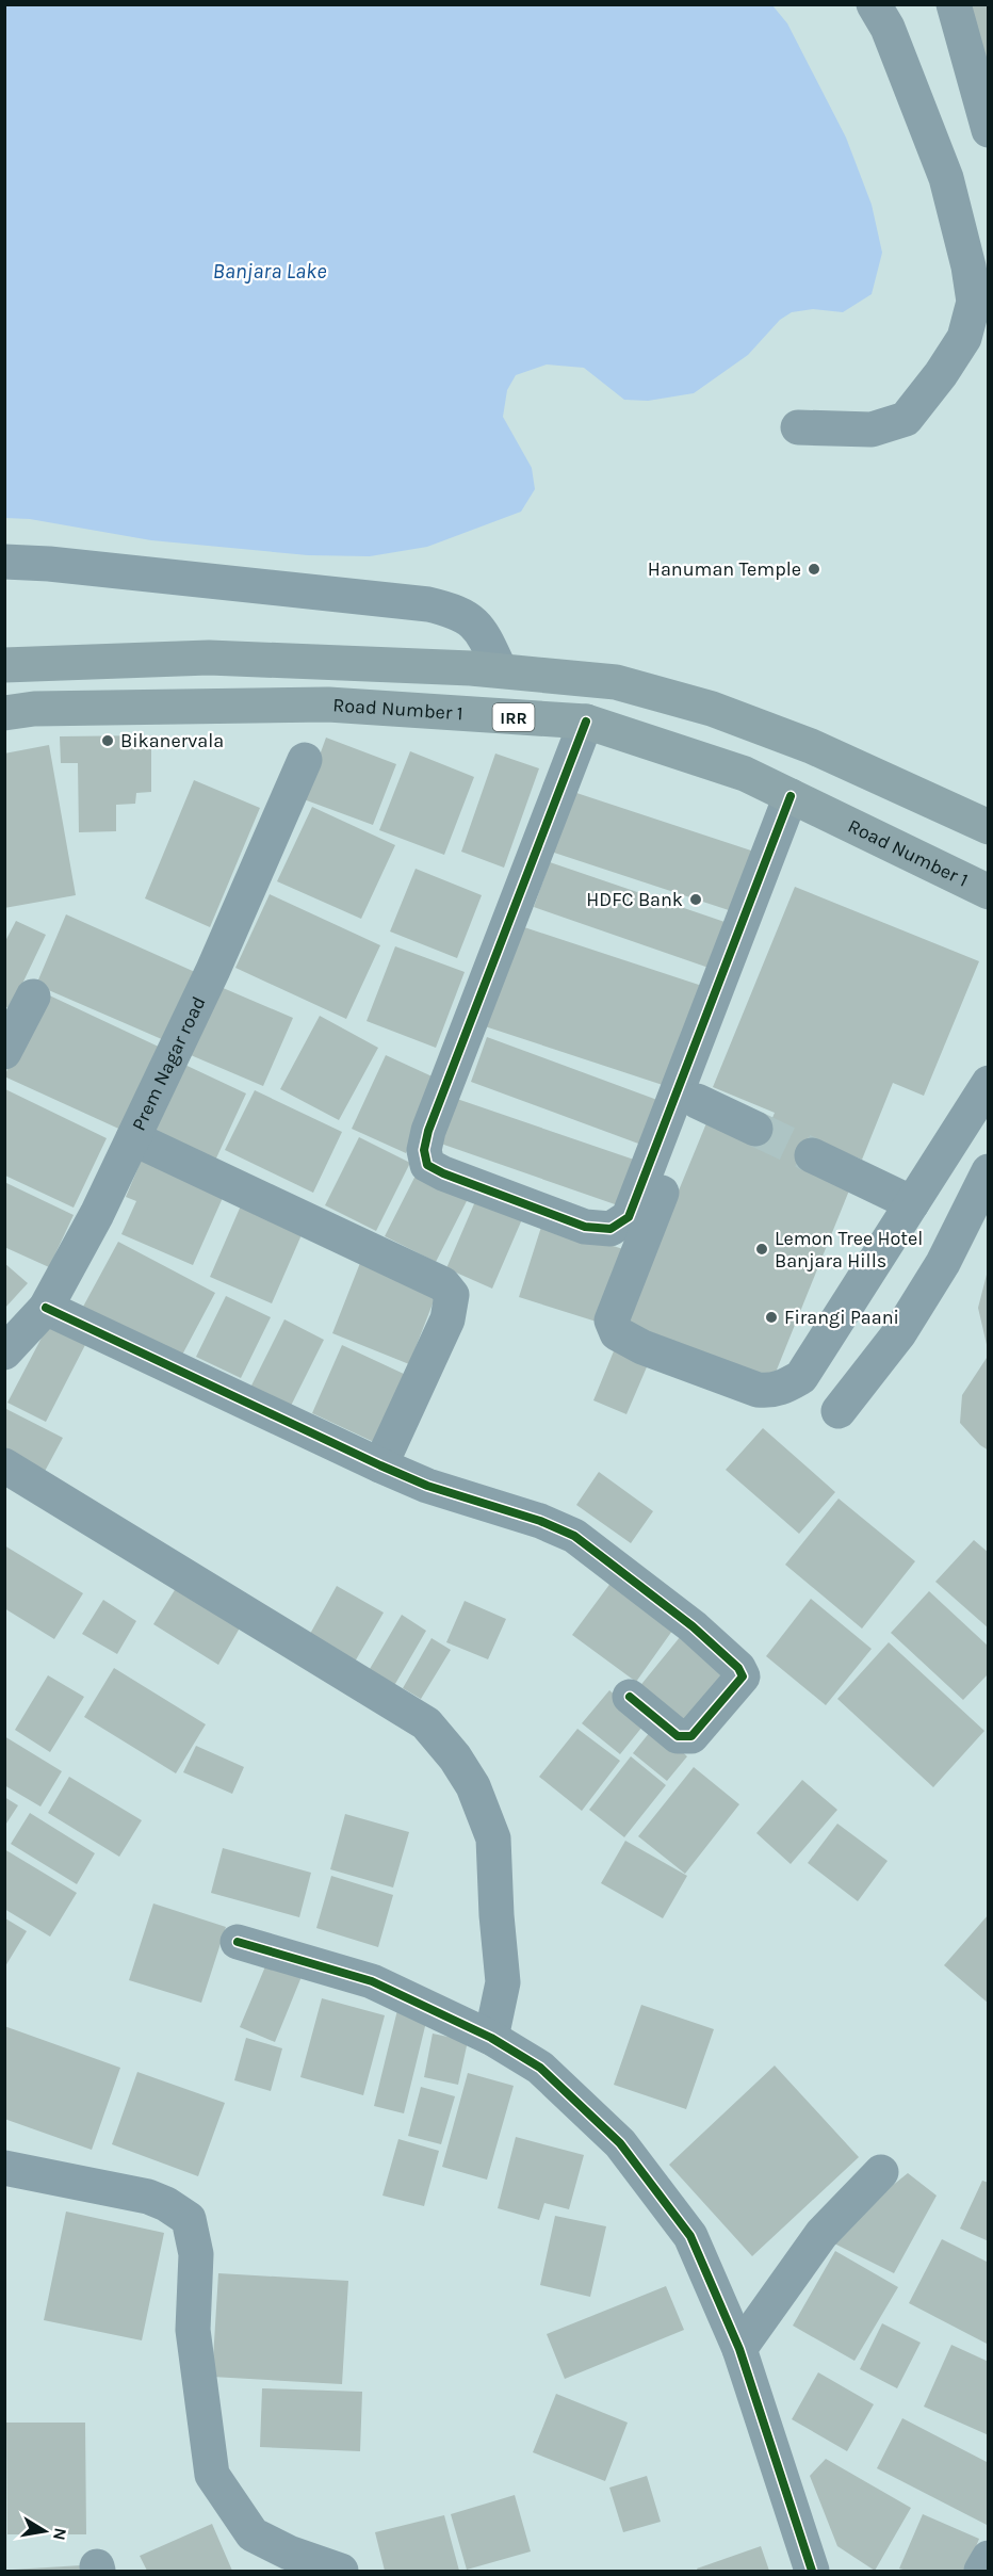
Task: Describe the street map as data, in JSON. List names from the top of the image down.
{
  "streets": {
    "main road": ["Road Number 1", "IRR"],
    "street": ["Prem Nagar road"]
  },
  "water": ["Banjara Lake"],
  "places": [
    "Hanuman Temple",
    "Bikanervala",
    "HDFC Bank",
    "Lemon Tree Hotel Banjara Hills",
    "Firangi Paani"
  ],
  "north": "right"
}
